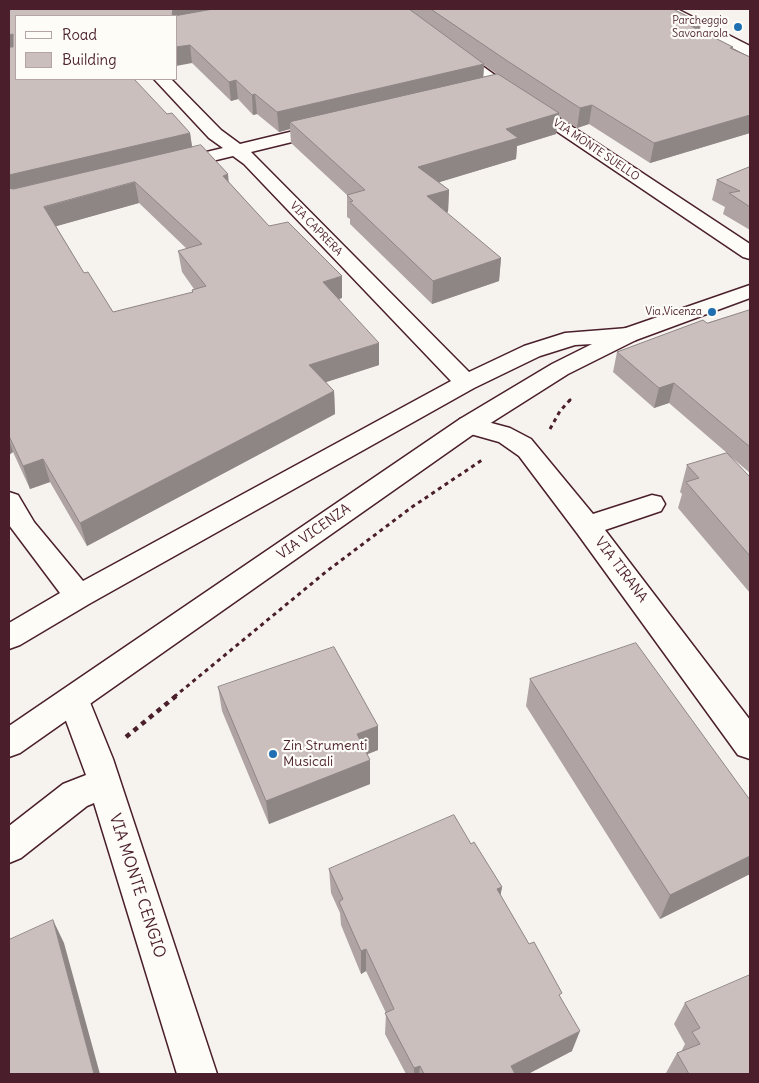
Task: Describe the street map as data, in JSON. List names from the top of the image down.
{
  "streets": {
    "street": [
      "VIA MONTE SUELLO",
      "VIA CAPRERA",
      "VIA VICENZA",
      "VIA TIRANA",
      "VIA MONTE CENGIO"
    ]
  },
  "crossings": [
    ["VIA CAPRERA", "VIA VICENZA"],
    ["VIA VICENZA", "VIA TIRANA"],
    ["VIA VICENZA", "VIA MONTE CENGIO"]
  ],
  "places": ["Parcheggio Savonarola", "Via Vicenza", "Zin Strumenti Musicali"],
  "legend": ["Road", "Building"]
}
